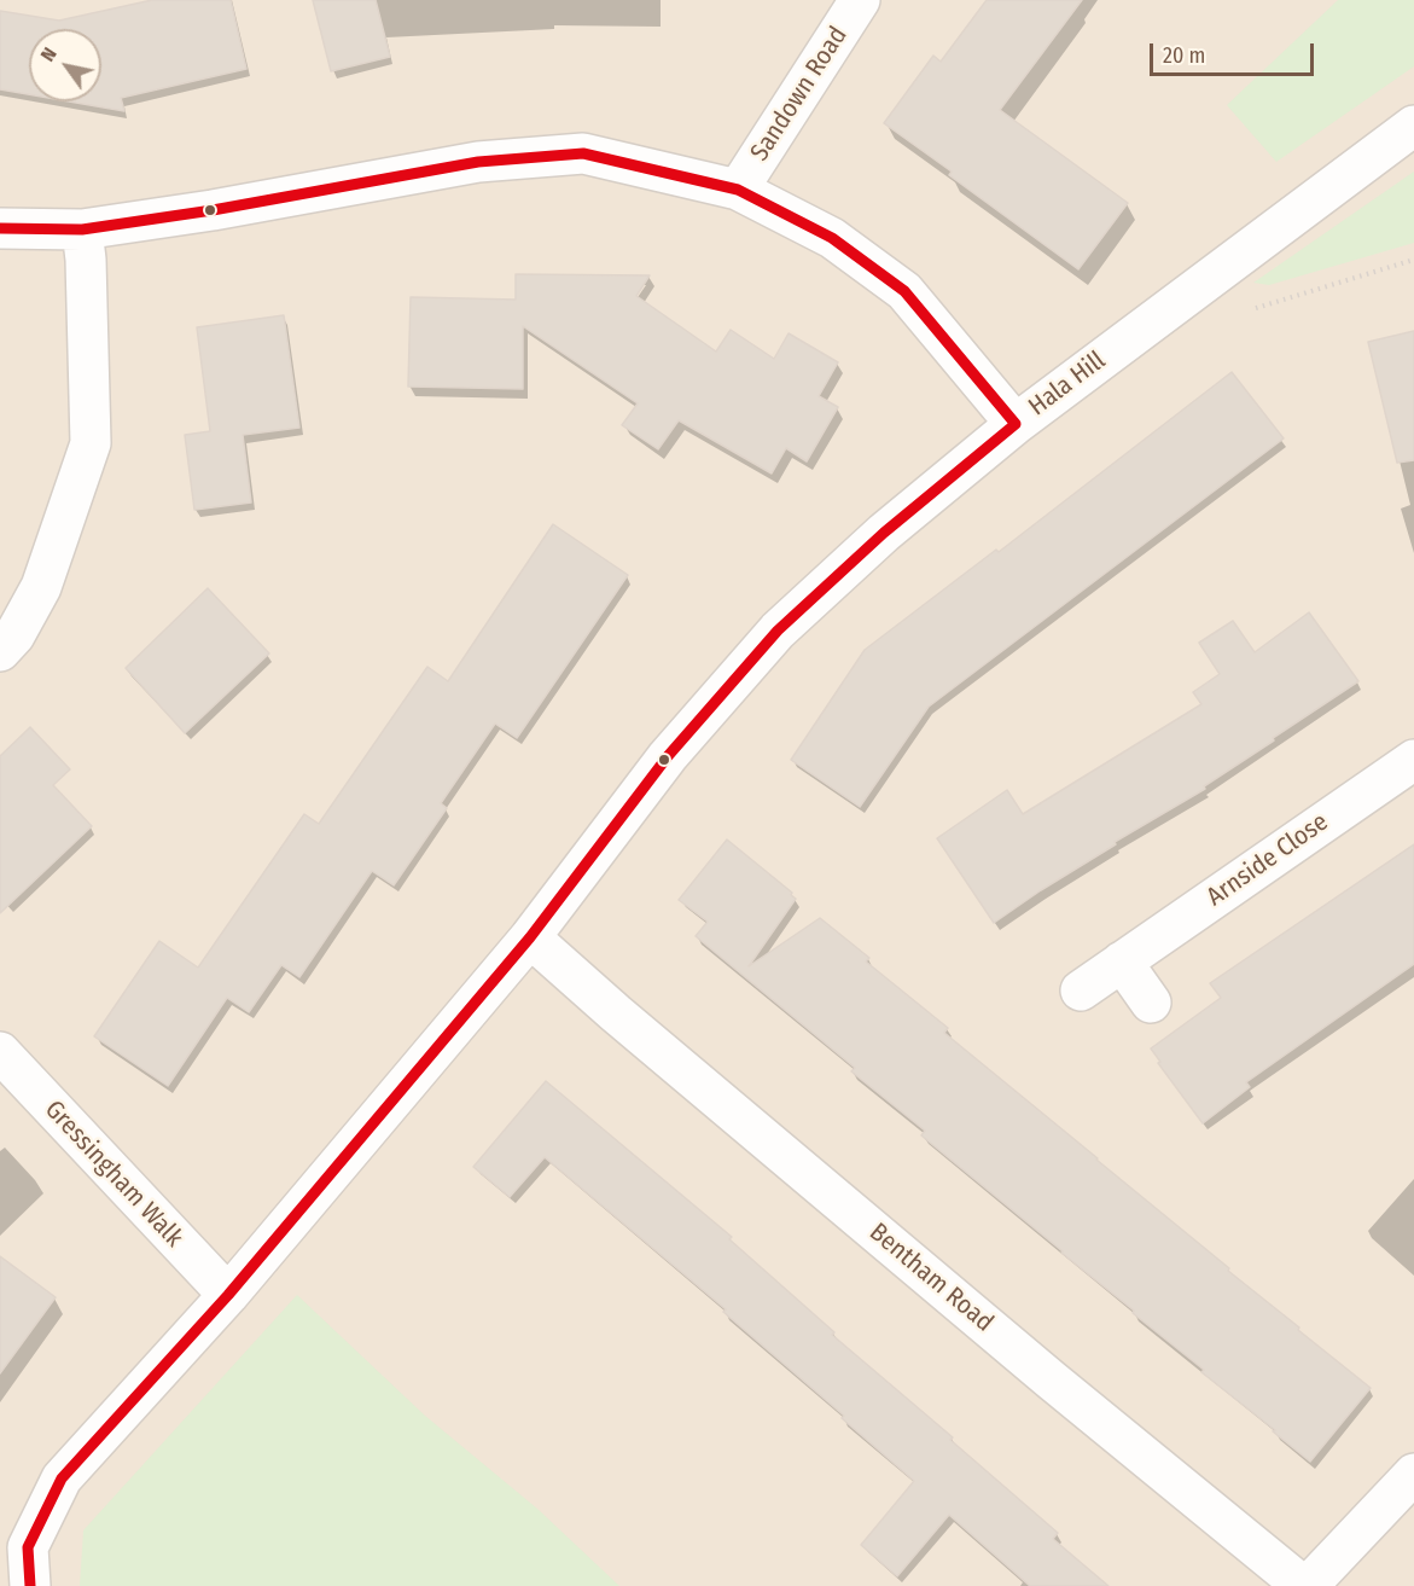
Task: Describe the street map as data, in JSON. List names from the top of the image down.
{
  "streets": {
    "street": [
      "Sandown Road",
      "Hala Hill",
      "Arnside Close",
      "Gressingham Walk",
      "Bentham Road"
    ]
  },
  "crossings": [
    ["Hala Hill", "Gressingham Walk"],
    ["Hala Hill", "Bentham Road"]
  ],
  "scale_bar": "20 m",
  "north": "top left"
}
